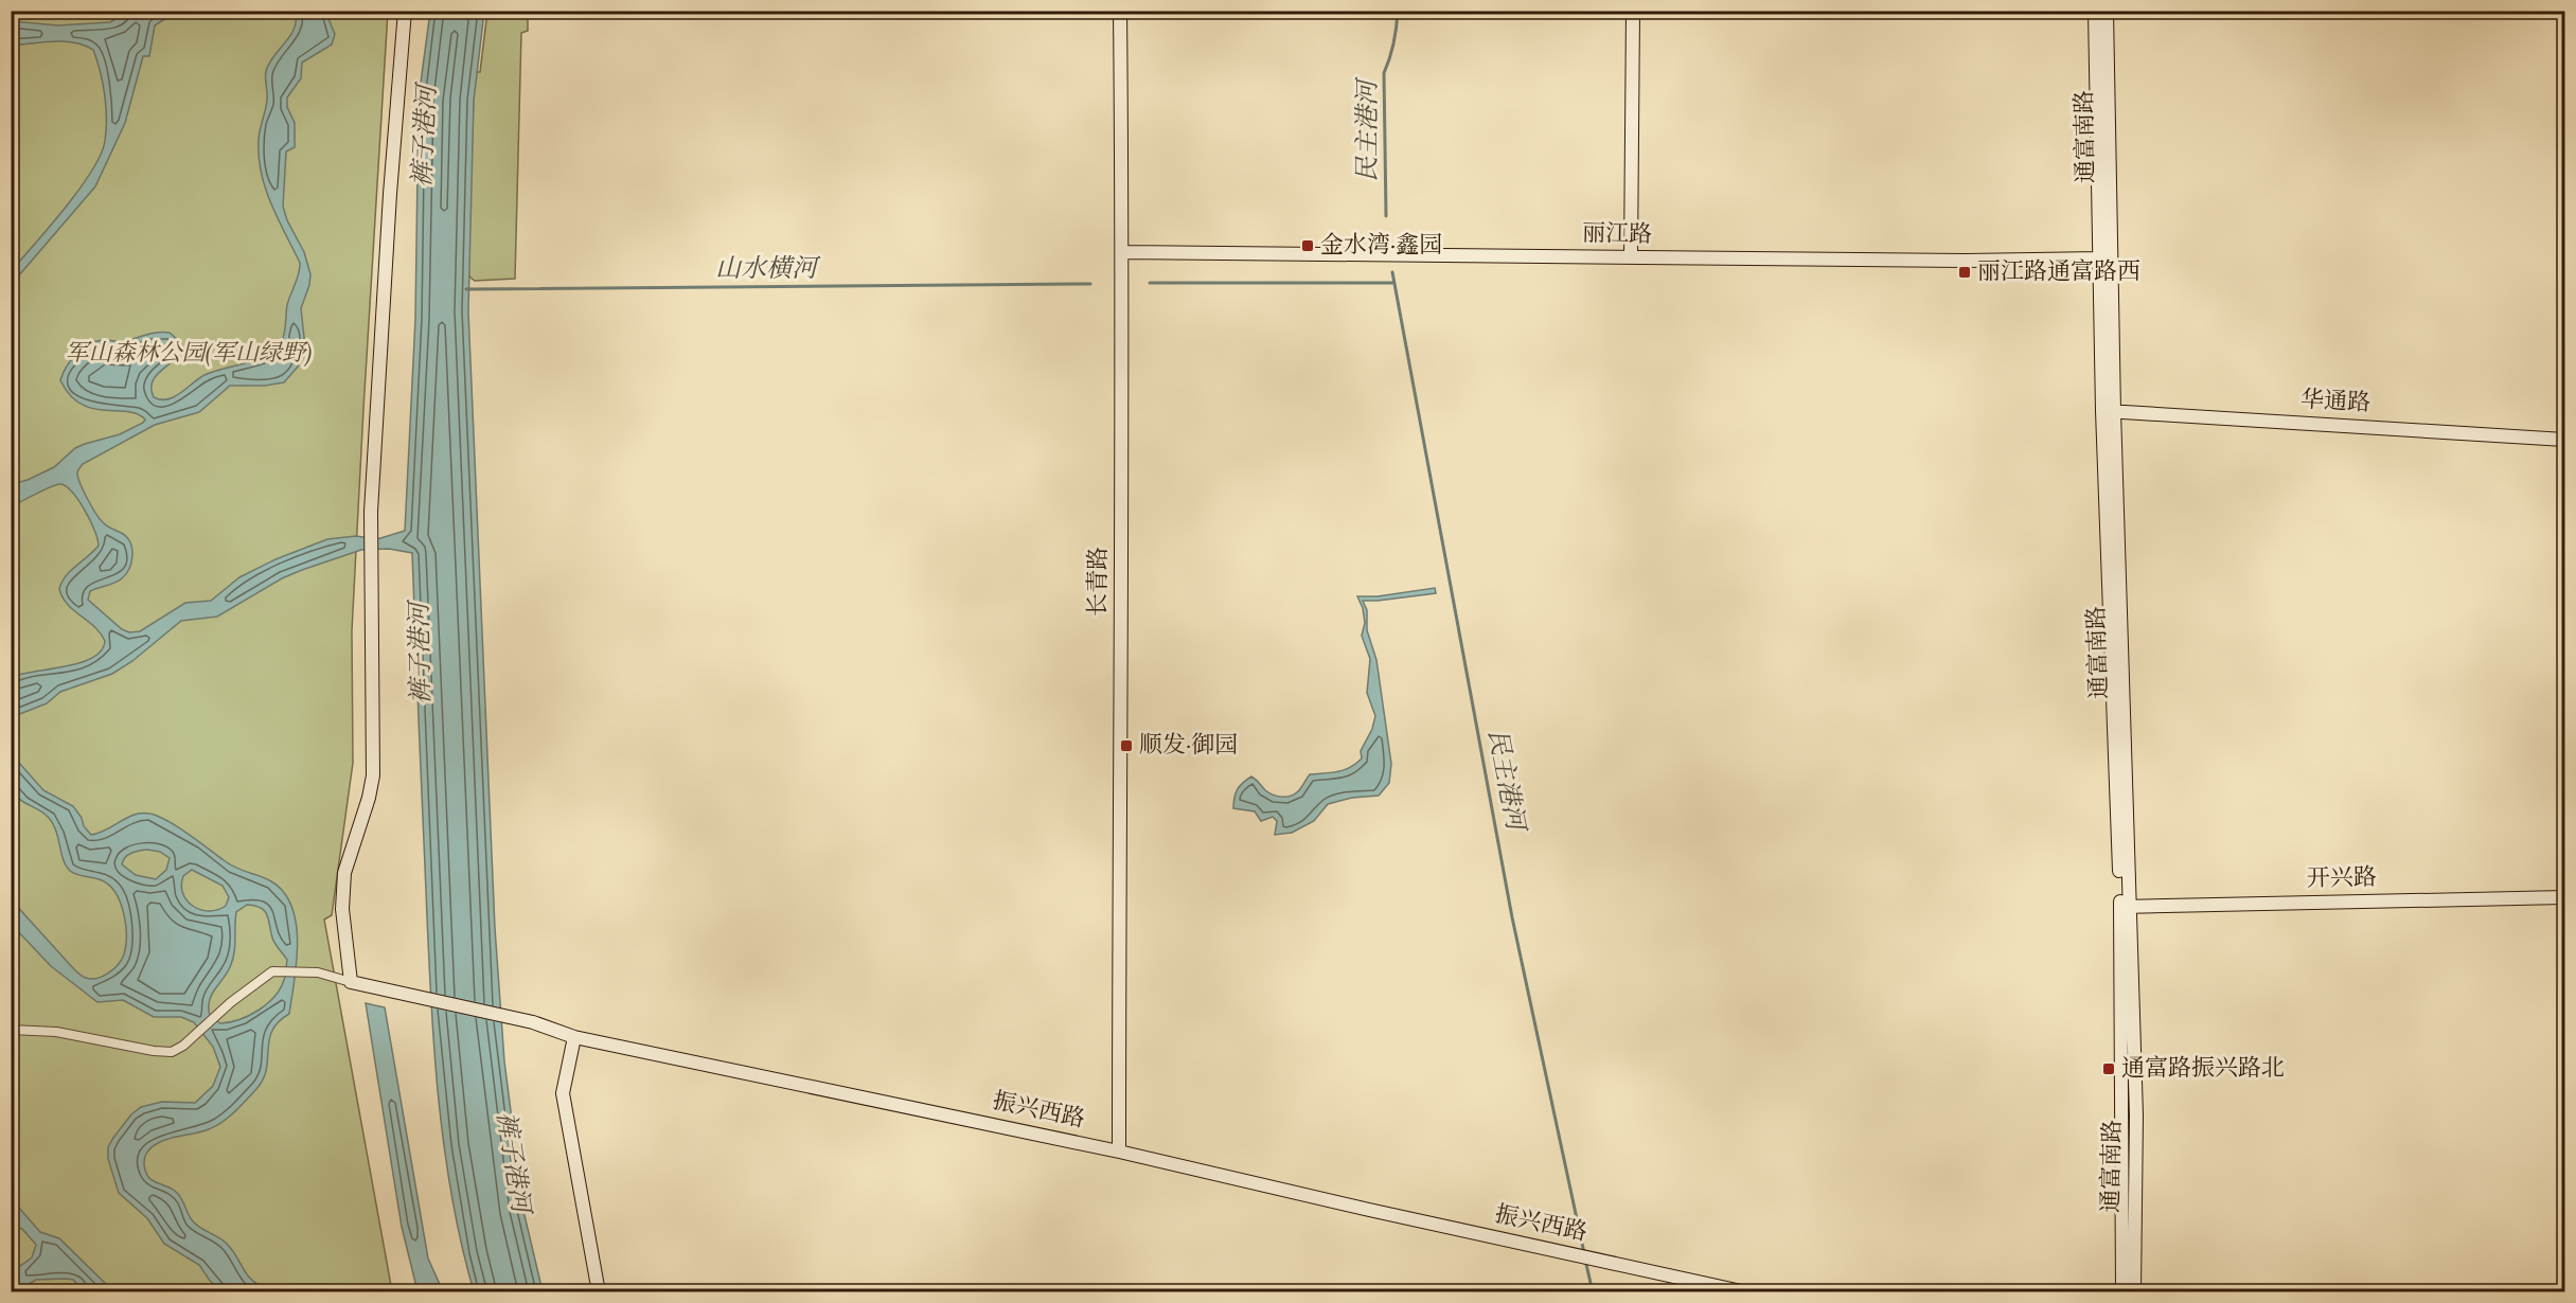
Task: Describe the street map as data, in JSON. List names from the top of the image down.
{
  "streets": {
    "street": [
      "通富南路",
      "丽江路",
      "华通路",
      "长青路",
      "开兴路",
      "振兴西路"
    ]
  },
  "crossings": [
    ["通富南路", "丽江路"],
    ["通富南路", "华通路"],
    ["通富南路", "开兴路"],
    ["丽江路", "长青路"],
    ["长青路", "振兴西路"]
  ],
  "water": ["民主港河", "裤子港河", "山水横河"],
  "parks": ["军山森林公园(军山绿野)"],
  "places": {
    "transit": [
      "金水湾·鑫园",
      "丽江路通富路西",
      "顺发·御园",
      "通富路振兴路北"
    ]
  }
}
